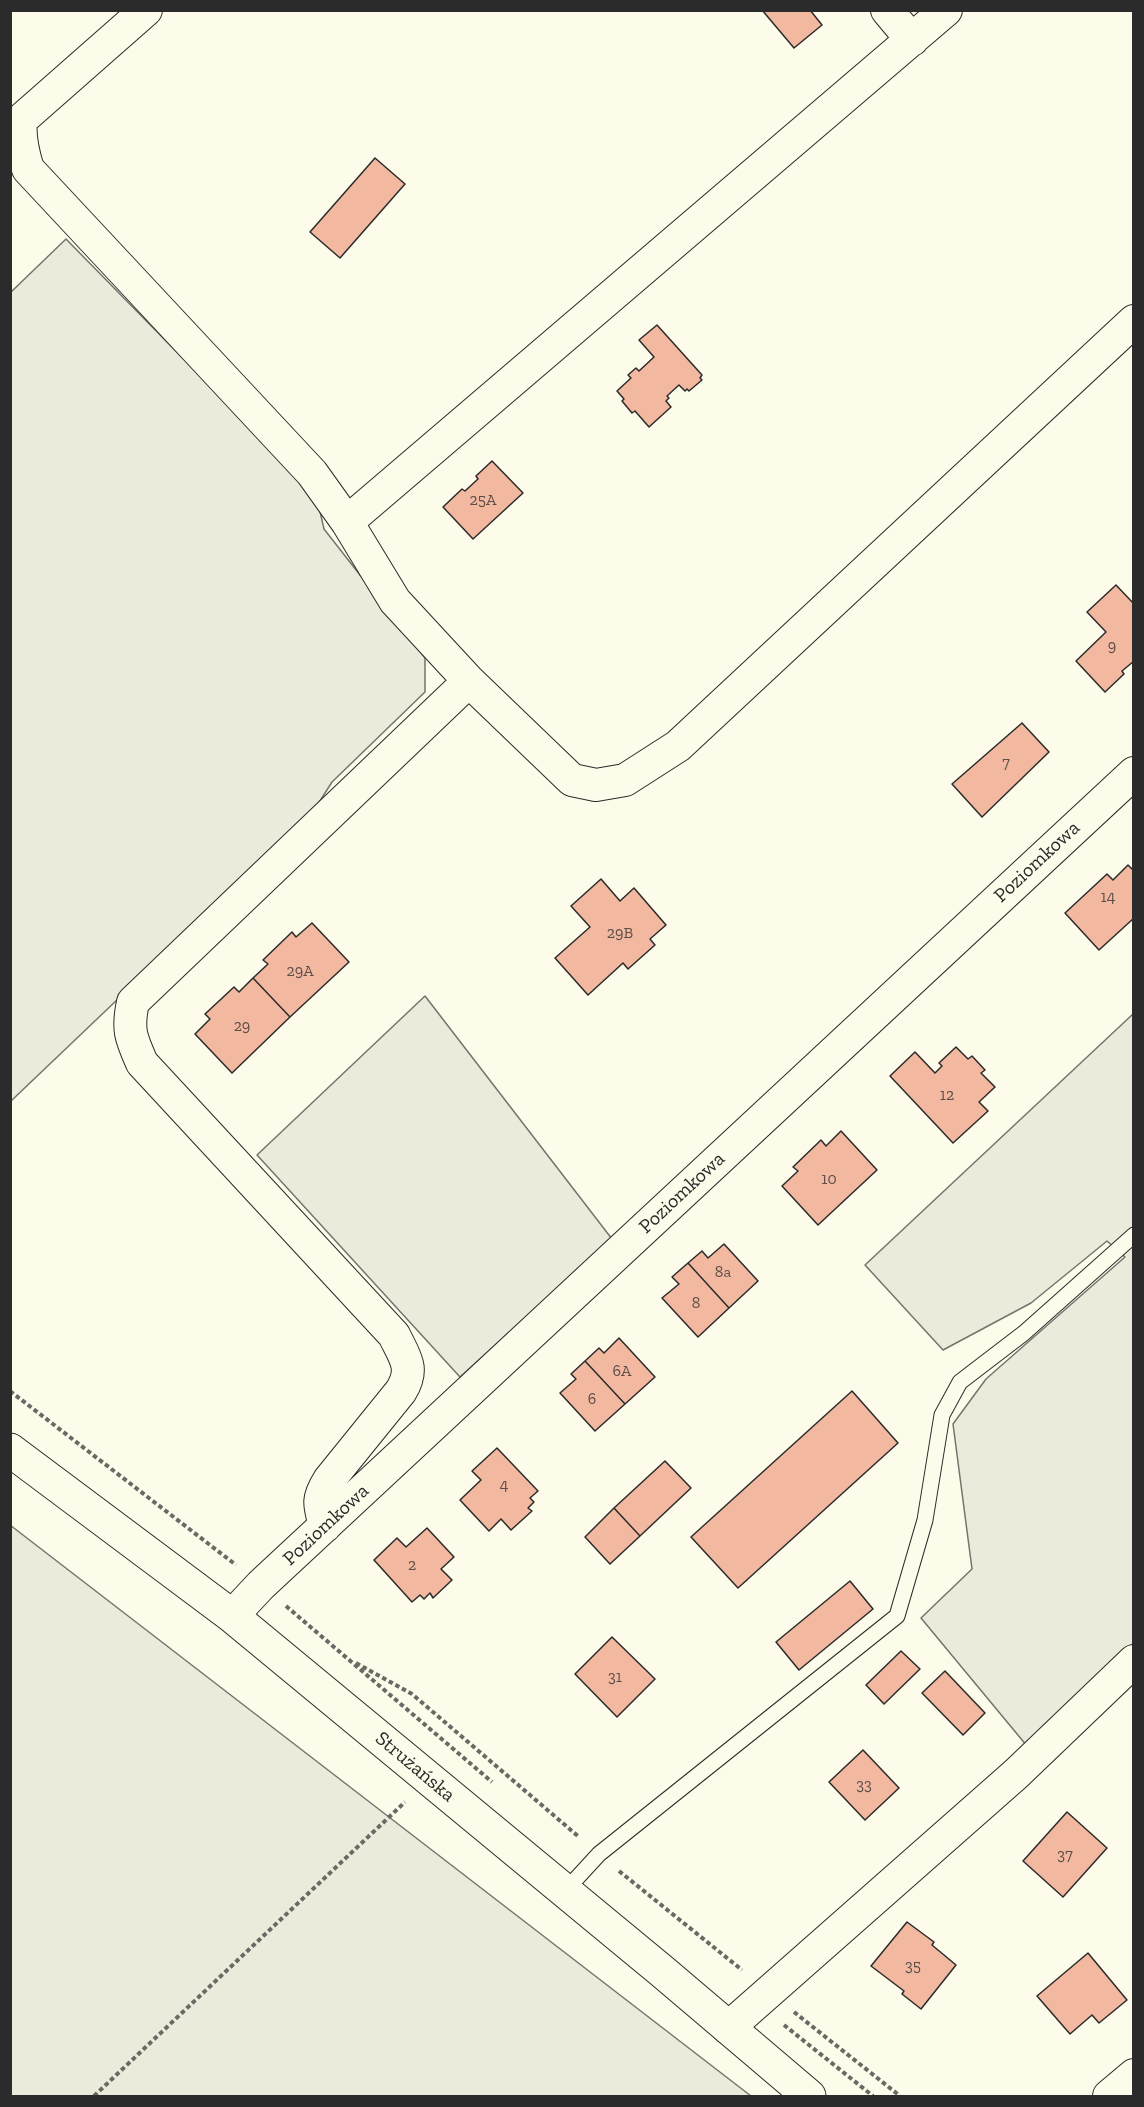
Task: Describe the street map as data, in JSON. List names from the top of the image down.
{
  "streets": {
    "main road": ["Strużańska"],
    "street": ["Poziomkowa"]
  },
  "crossings": [
    ["Poziomkowa", "Strużańska"]
  ],
  "house_numbers": [
    "25A",
    "9",
    "7",
    "14",
    "29B",
    "29A",
    "29",
    "12",
    "10",
    "8a",
    "8",
    "6A",
    "6",
    "4",
    "2",
    "31",
    "33",
    "37",
    "35"
  ]
}
